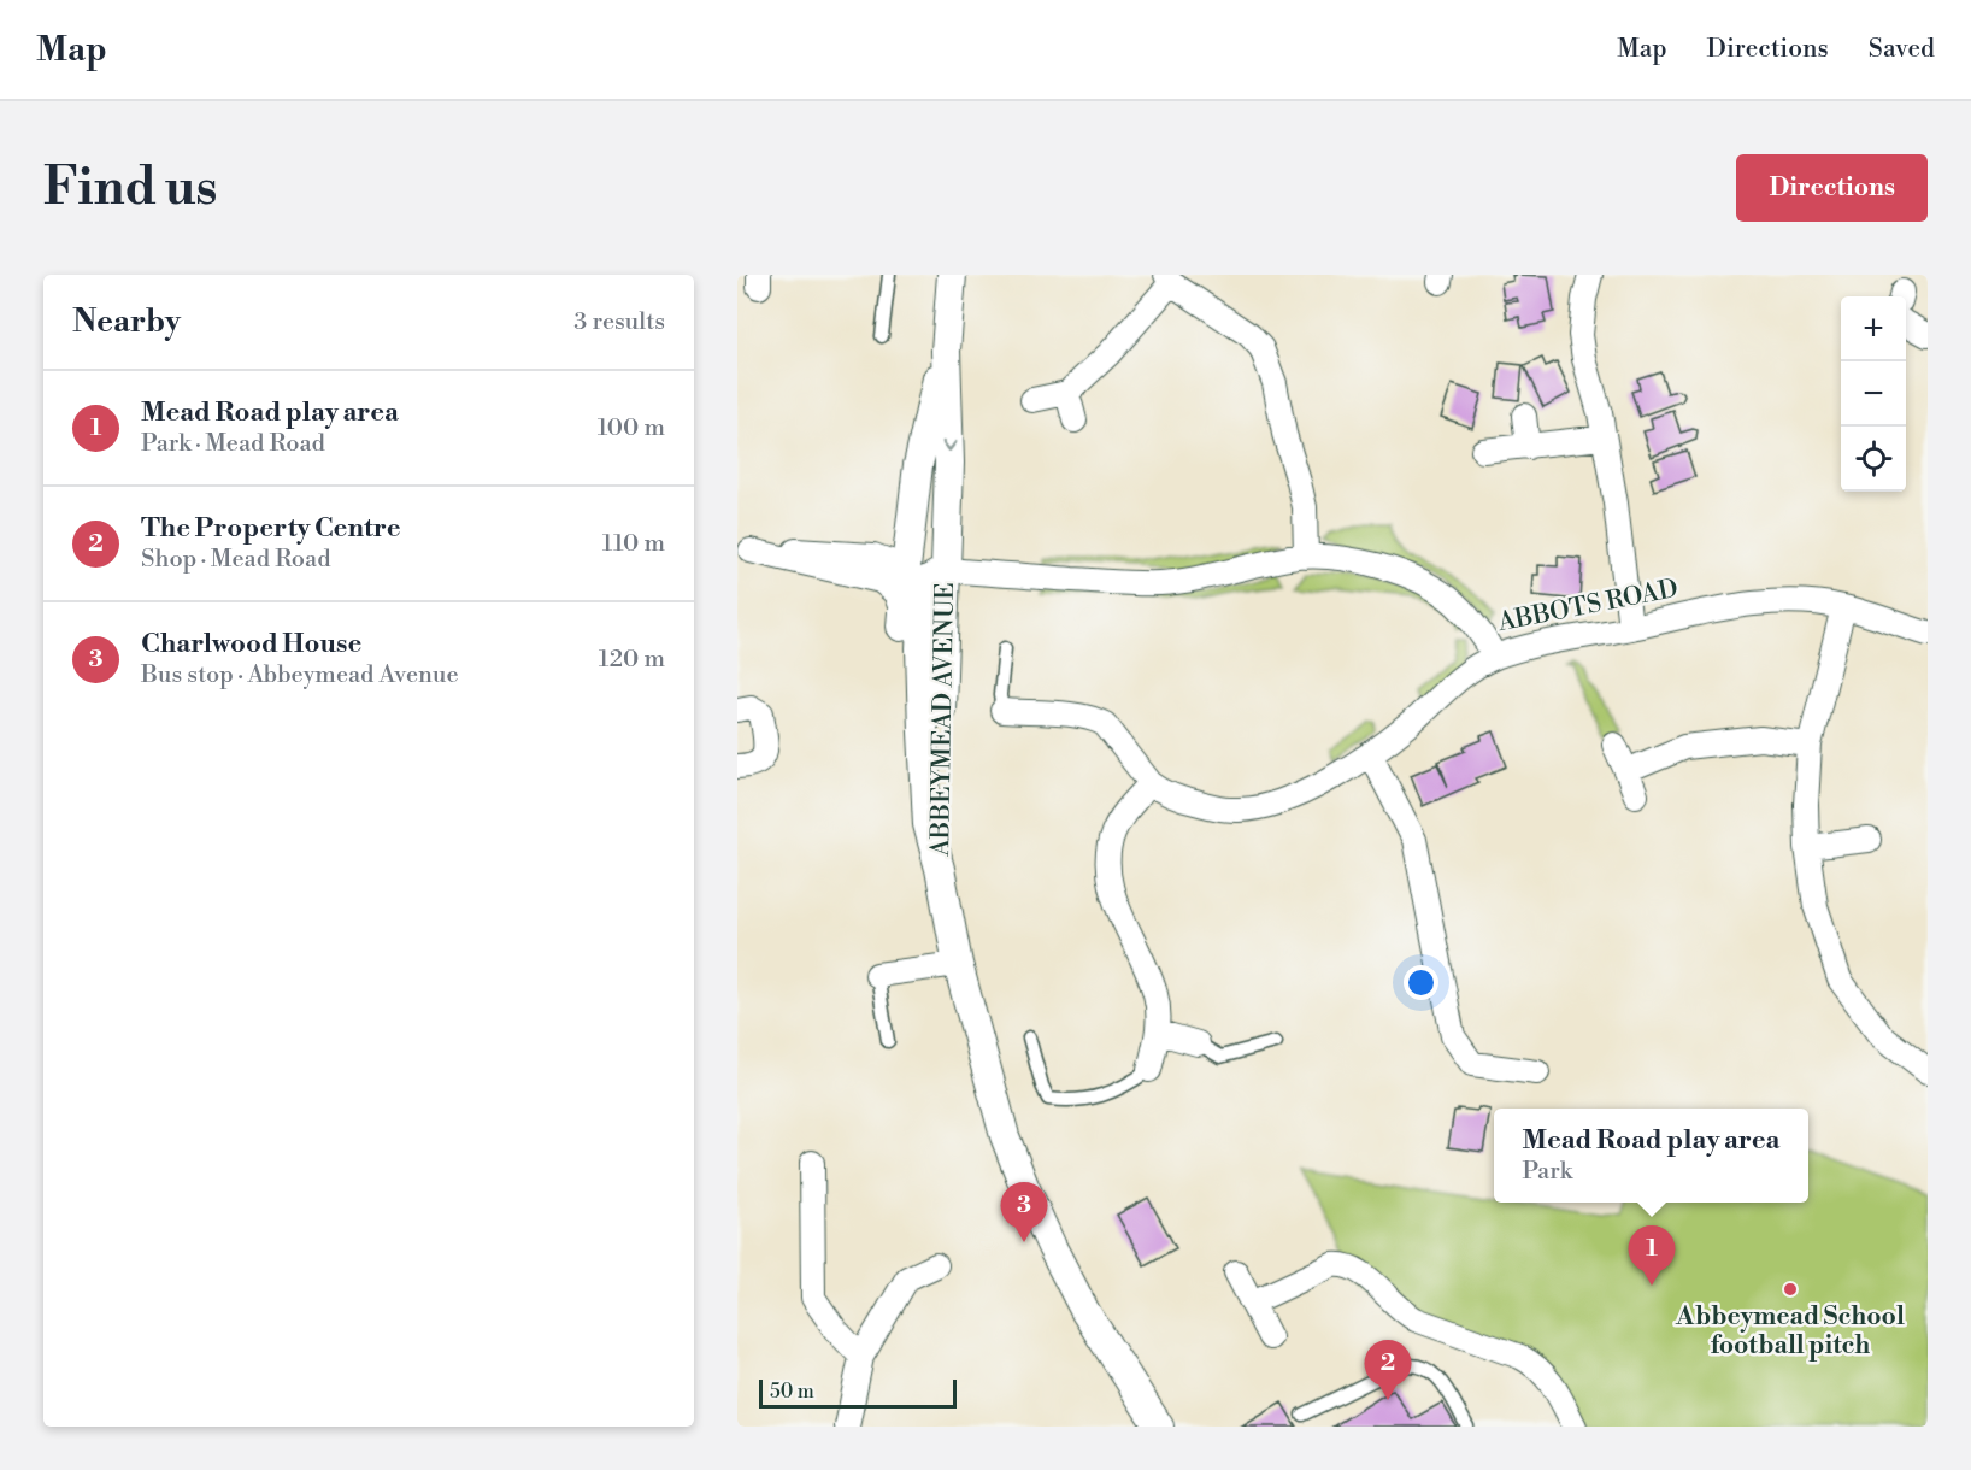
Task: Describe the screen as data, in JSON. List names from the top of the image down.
{
  "streets": {
    "street": ["ABBOTS ROAD", "ABBEYMEAD AVENUE"]
  },
  "crossings": [
    ["ABBOTS ROAD", "ABBEYMEAD AVENUE"]
  ],
  "places": ["Abbeymead School football pitch"],
  "scale_bar": "50 m",
  "page": {
    "header": "Map",
    "nav": ["Map", "Directions", "Saved"],
    "buttons": "Directions",
    "title": "Find us",
    "heading": ["Nearby", "3 results"],
    "map_buttons": ["+", "−"],
    "list": [
      {
        "mark": "1",
        "name": "Mead Road play area",
        "note": "Park · Mead Road",
        "value": "100 m"
      },
      {
        "mark": "2",
        "name": "The Property Centre",
        "note": "Shop · Mead Road",
        "value": "110 m"
      },
      {
        "mark": "3",
        "name": "Charlwood House",
        "note": "Bus stop · Abbeymead Avenue",
        "value": "120 m"
      }
    ],
    "popup": ["Mead Road play area", "Park"],
    "pins": ["3", "1", "2"],
    "scale": "50 m"
  }
}
